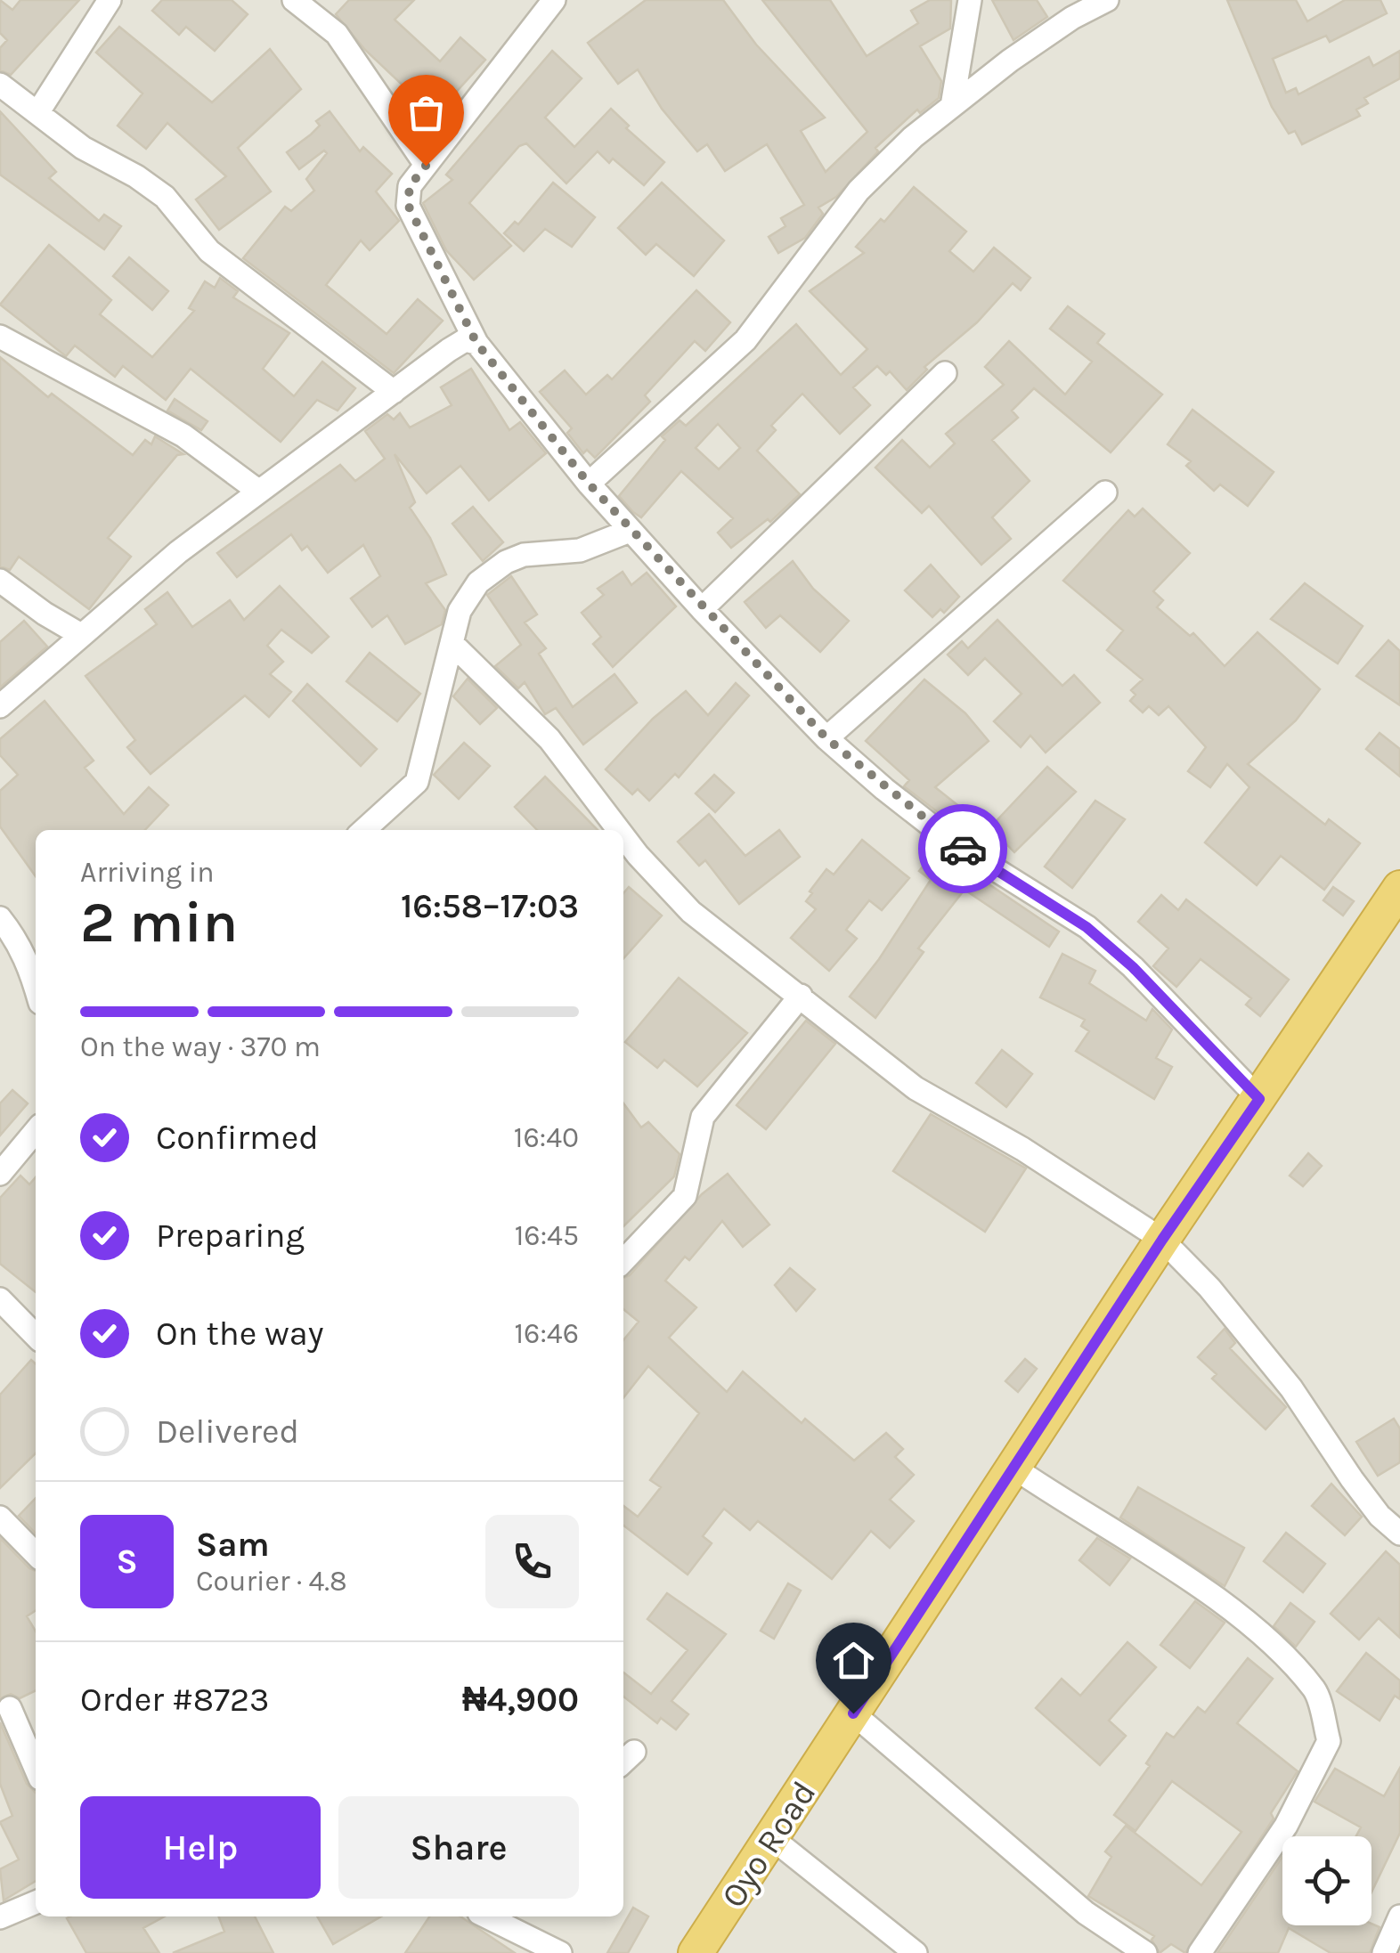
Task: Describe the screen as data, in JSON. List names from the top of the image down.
{
  "streets": {
    "highway": ["Oyo Road"]
  },
  "page": {
    "heading": ["2 min", "Arriving in", "16:58–17:03"],
    "panel": [
      "Sam",
      "Courier · 4.8",
      "Order #8723",
      "₦4,900"
    ],
    "bar": "On the way · 370 m",
    "list": [
      ["Confirmed", "16:40"],
      ["Preparing", "16:45"],
      ["On the way", "16:46"],
      "Delivered"
    ],
    "round": "S",
    "buttons": ["Help", "Share"]
  }
}
